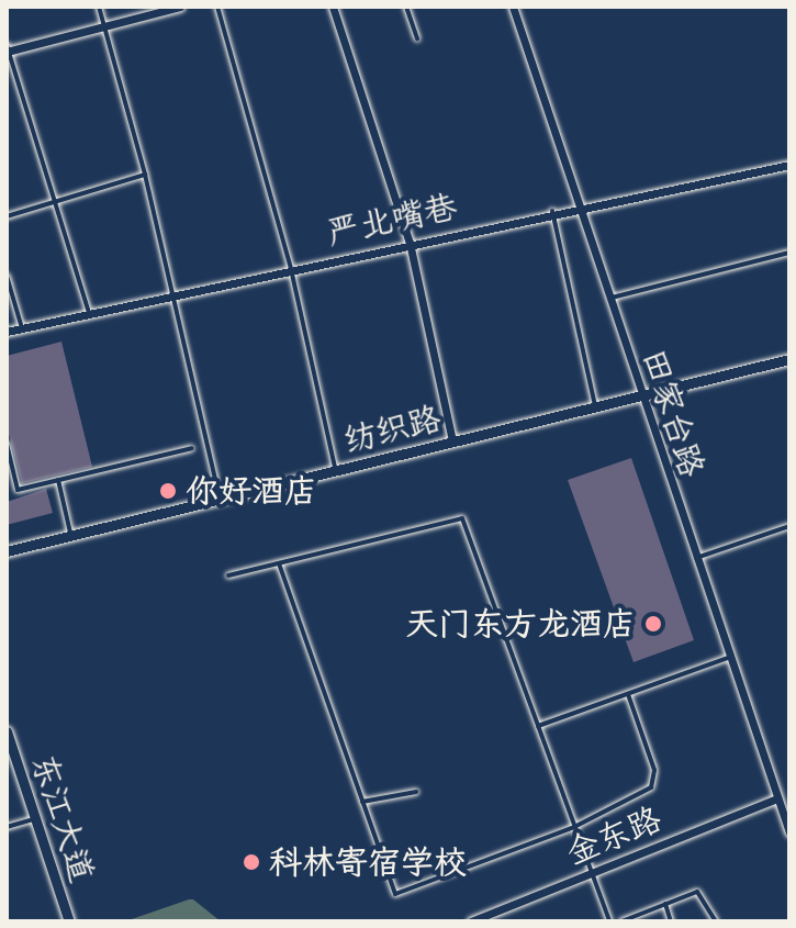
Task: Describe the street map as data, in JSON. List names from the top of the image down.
{
  "streets": {
    "street": [
      "严北嘴巷",
      "田家台路",
      "纺织路",
      "东江大道",
      "金东路"
    ]
  },
  "crossings": [
    ["严北嘴巷", "田家台路"],
    ["田家台路", "纺织路"],
    ["田家台路", "金东路"]
  ],
  "places": ["你好酒店", "天门东方龙酒店", "科林寄宿学校"]
}
